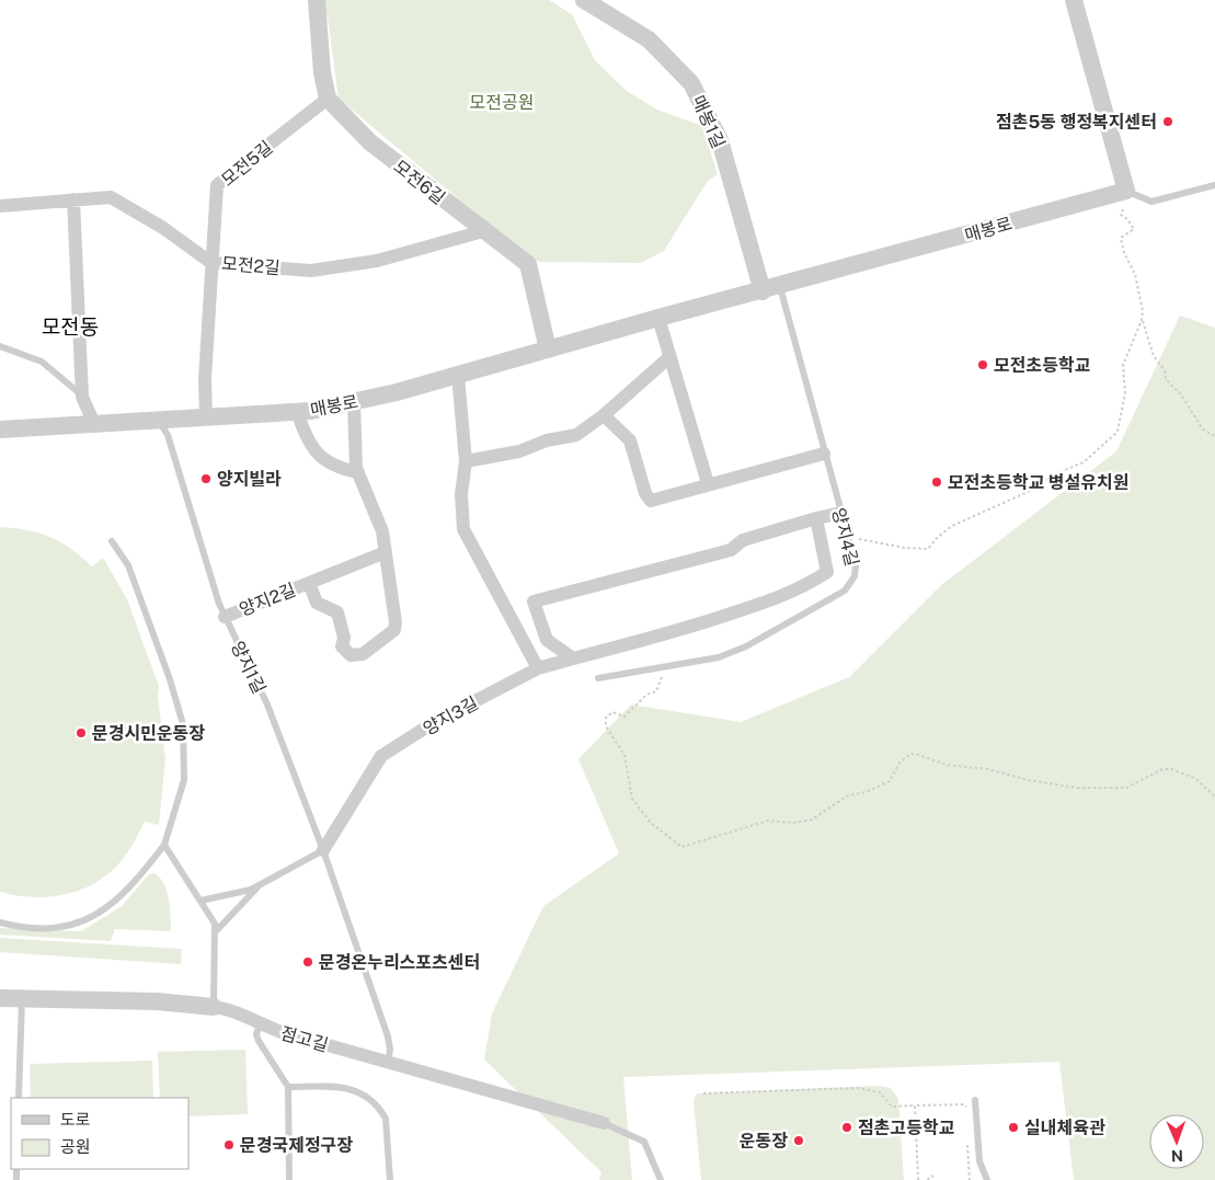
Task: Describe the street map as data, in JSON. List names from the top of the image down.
{
  "streets": {
    "street": [
      "매봉1길",
      "모전5길",
      "모전6길",
      "매봉로",
      "모전2길",
      "양지2길",
      "양지3길",
      "점고길"
    ],
    "lane": ["양지4길", "양지1길"]
  },
  "crossings": [
    ["매봉1길", "매봉로"],
    ["매봉1길", "양지4길"],
    ["모전5길", "모전6길"],
    ["모전5길", "매봉로"],
    ["모전5길", "모전2길"],
    ["모전6길", "매봉로"],
    ["모전6길", "모전2길"],
    ["매봉로", "양지4길"],
    ["매봉로", "양지2길"],
    ["매봉로", "양지1길"],
    ["양지2길", "양지1길"],
    ["양지1길", "양지3길"],
    ["양지1길", "점고길"]
  ],
  "districts": ["모전동"],
  "parks": ["모전공원"],
  "places": [
    "점촌5동 행정복지센터",
    "모전초등학교",
    "양지빌라",
    "모전초등학교 병설유치원",
    "문경시민운동장",
    "문경온누리스포츠센터",
    "점촌고등학교",
    "실내체육관",
    "운동장",
    "문경국제정구장"
  ],
  "legend": ["도로", "공원"],
  "north": "bottom"
}
